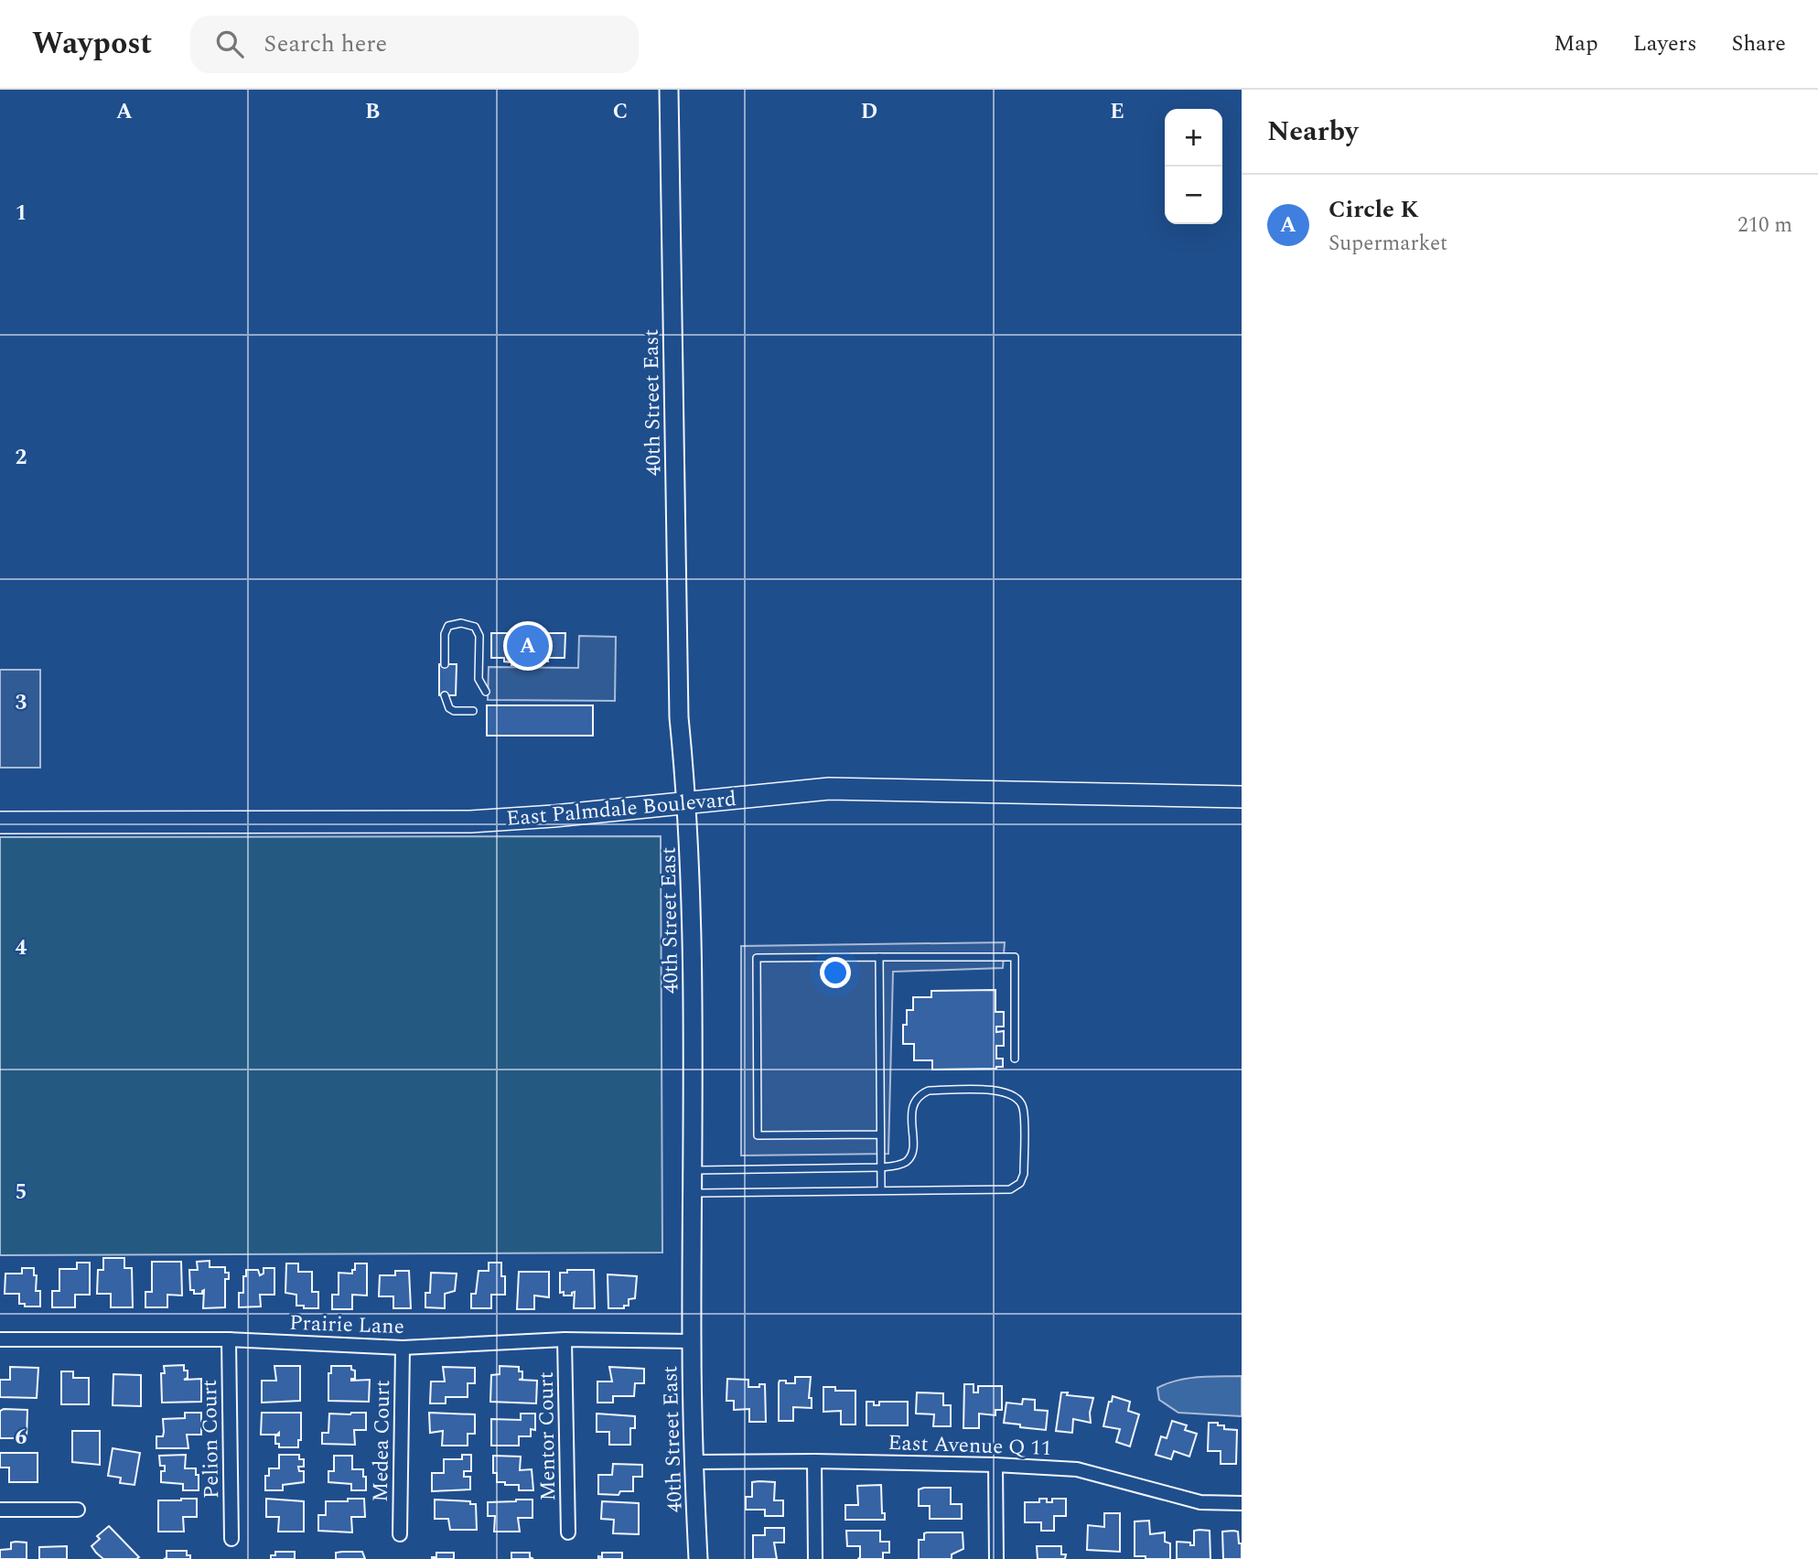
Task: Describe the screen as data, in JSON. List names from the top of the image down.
{
  "streets": {
    "highway": ["East Palmdale Boulevard"],
    "main road": ["40th Street East"],
    "street": [
      "Prairie Lane",
      "Mentor Court",
      "Pelion Court",
      "Medea Court",
      "East Avenue Q 11"
    ]
  },
  "crossings": [
    ["40th Street East", "East Palmdale Boulevard"],
    ["40th Street East", "Prairie Lane"],
    ["40th Street East", "East Avenue Q 11"],
    ["Prairie Lane", "Mentor Court"],
    ["Prairie Lane", "Pelion Court"],
    ["Prairie Lane", "Medea Court"]
  ],
  "page": {
    "header": "Waypost",
    "search": "Search here",
    "nav": ["Map", "Layers", "Share"],
    "heading": "Nearby",
    "map_buttons": ["+", "−"],
    "list": [
      {
        "mark": "A",
        "name": "Circle K",
        "note": "Supermarket",
        "value": "210 m"
      }
    ],
    "pins": "A"
  },
  "grid": {
    "columns": [
      "A",
      "B",
      "C",
      "D",
      "E"
    ],
    "rows": [
      "1",
      "2",
      "3",
      "4",
      "5",
      "6"
    ]
  }
}
